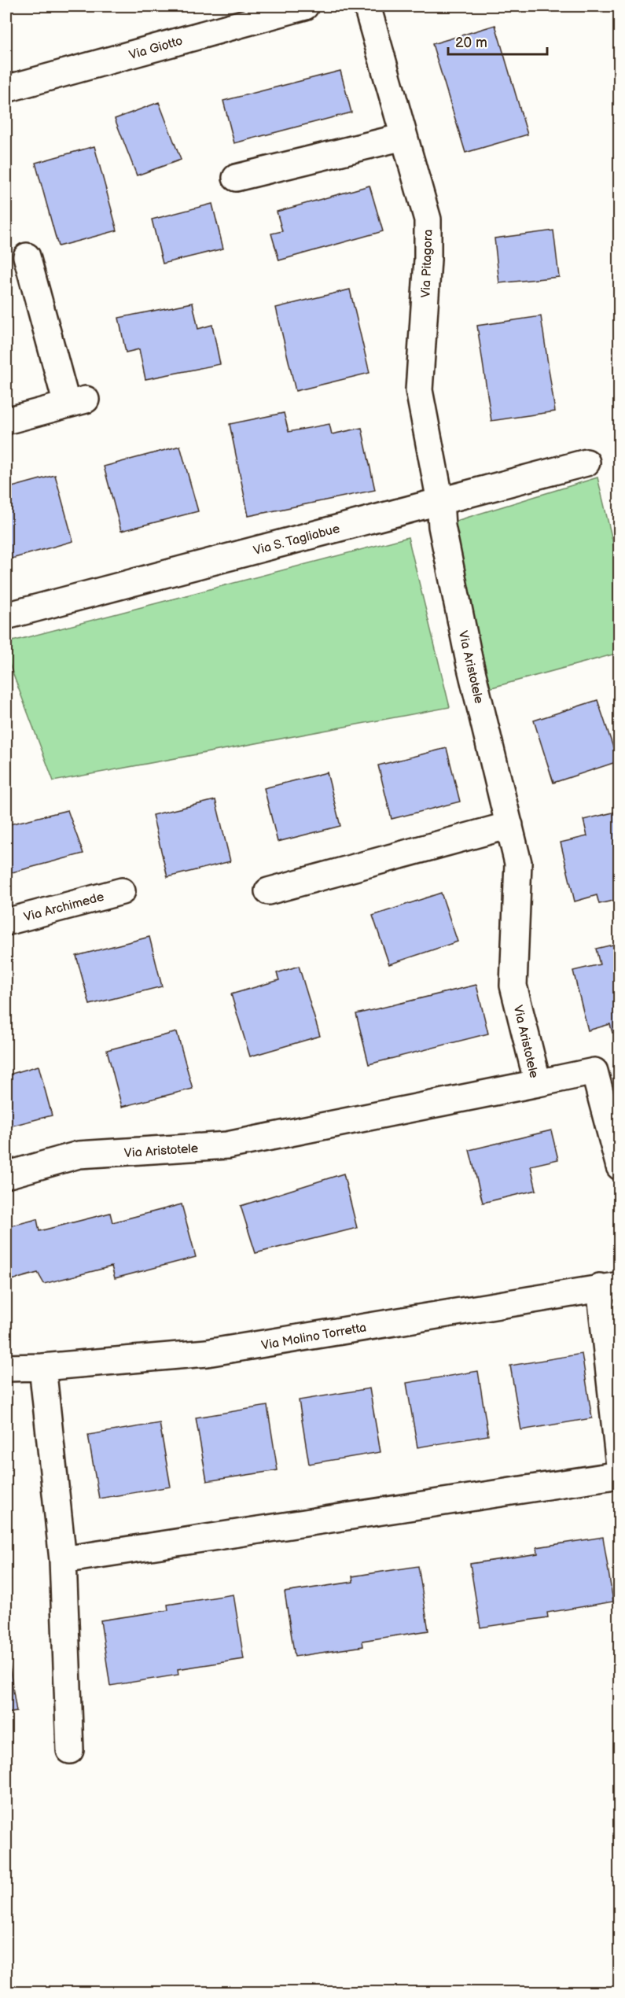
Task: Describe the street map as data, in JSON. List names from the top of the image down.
{
  "streets": {
    "street": [
      "Via Giotto",
      "Via Pitagora",
      "Via S. Tagliabue",
      "Via Aristotele",
      "Via Archimede",
      "Via Molino Torretta"
    ]
  },
  "crossings": [
    ["Via Pitagora", "Via S. Tagliabue"],
    ["Via Pitagora", "Via Aristotele"]
  ],
  "scale_bar": "20 m"
}
